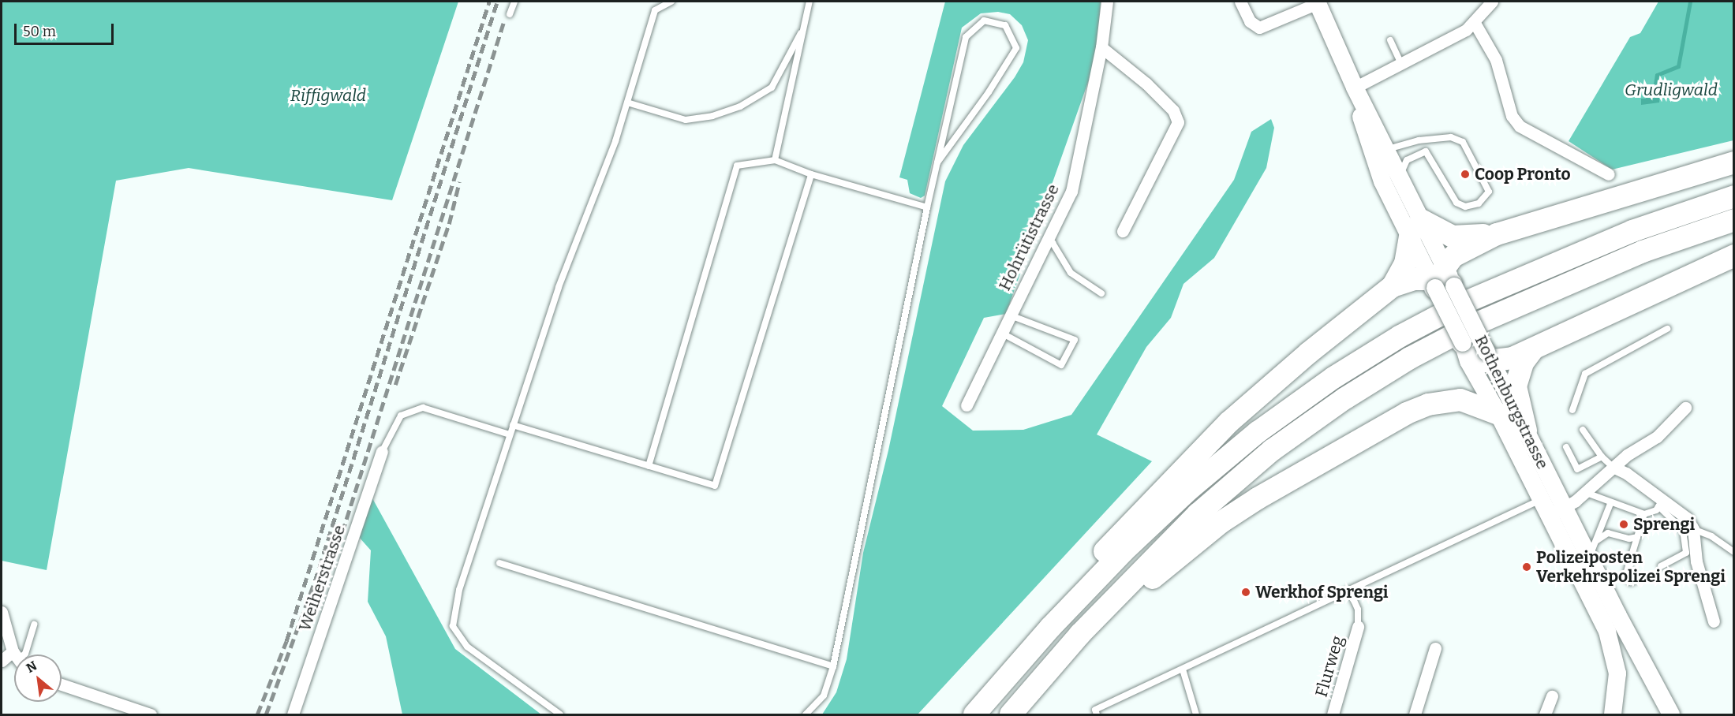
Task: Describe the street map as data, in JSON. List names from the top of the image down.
{
  "streets": {
    "main road": ["Rothenburgstrasse"],
    "street": ["Hohrütistrasse", "Weiherstrasse", "Flurweg"]
  },
  "parks": ["Grudligwald", "Riffigwald"],
  "places": [
    "Coop Pronto",
    "Sprengi",
    "Polizeiposten Verkehrspolizei Sprengi",
    "Werkhof Sprengi"
  ],
  "scale_bar": "50 m",
  "north": "top left"
}
